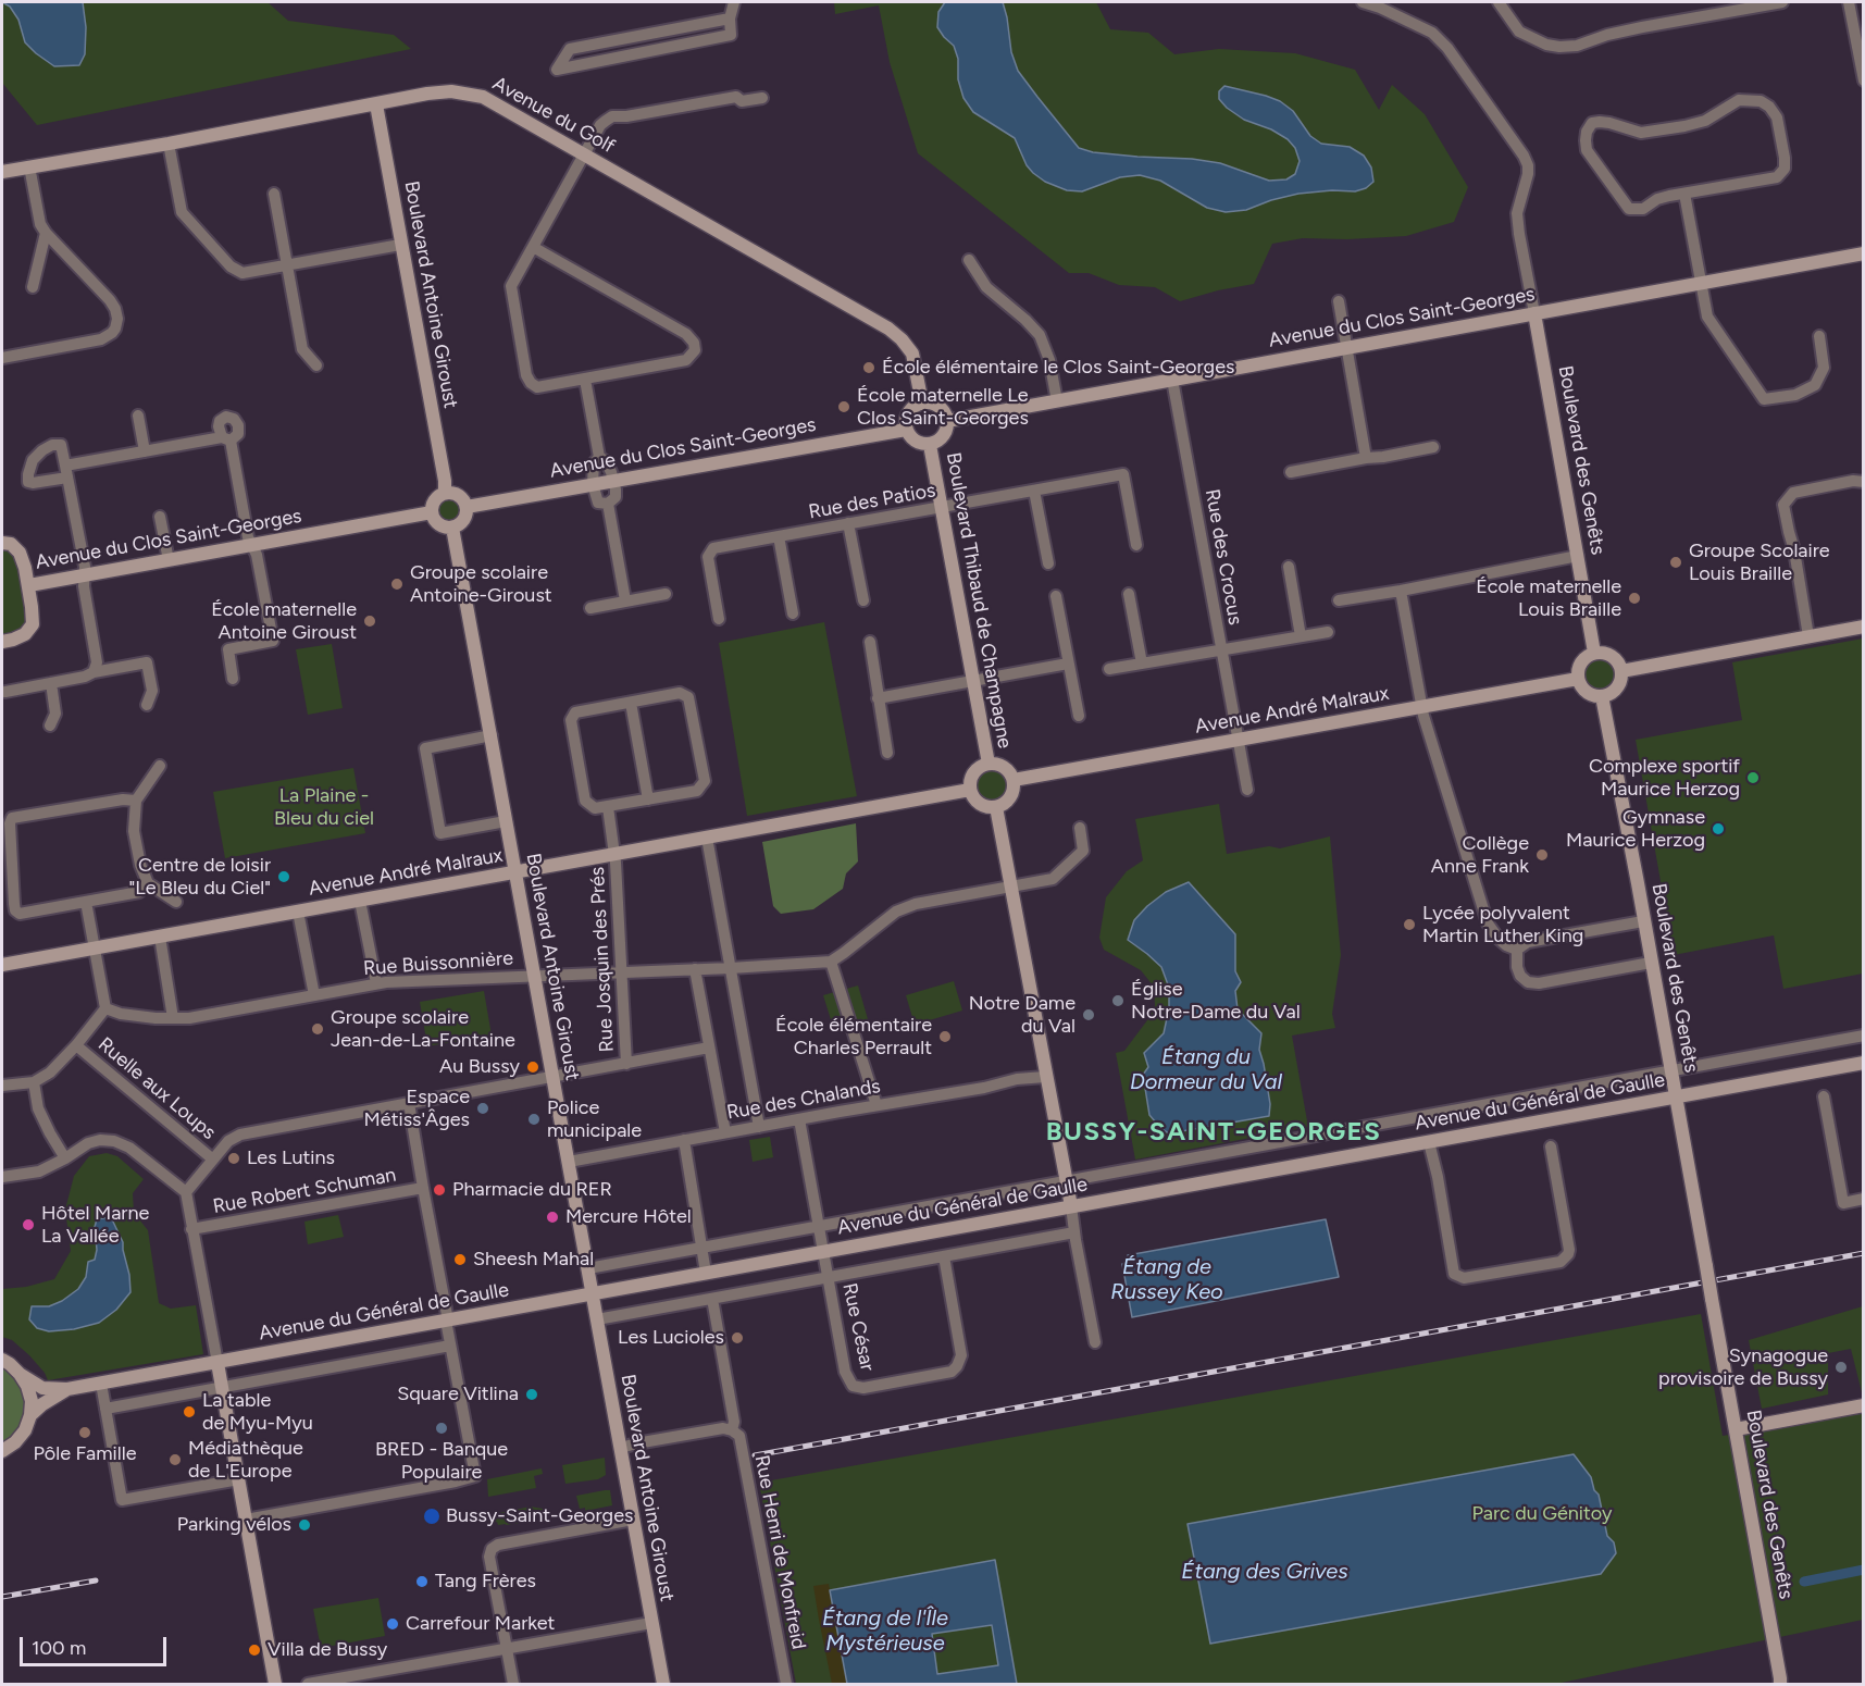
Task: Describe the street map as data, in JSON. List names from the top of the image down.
{
  "streets": {
    "street": [
      "Avenue du Golf",
      "Boulevard Antoine Giroust",
      "Avenue du Clos Saint-Georges",
      "Boulevard des Genêts",
      "Rue des Patios",
      "Rue des Crocus",
      "Boulevard Thibaud de Champagne",
      "Avenue André Malraux",
      "Rue Josquin des Prés",
      "Rue Buissonnière",
      "Ruelle aux Loups",
      "Rue des Chalands",
      "Avenue du Général de Gaulle",
      "Rue Robert Schuman",
      "Rue César",
      "Rue Henri de Monfreid"
    ]
  },
  "crossings": [
    ["Avenue du Golf", "Boulevard Antoine Giroust"],
    ["Avenue du Golf", "Avenue du Clos Saint-Georges"],
    ["Avenue du Golf", "Boulevard Thibaud de Champagne"],
    ["Boulevard Antoine Giroust", "Avenue du Clos Saint-Georges"],
    ["Boulevard Antoine Giroust", "Avenue André Malraux"],
    ["Boulevard Antoine Giroust", "Rue Buissonnière"],
    ["Boulevard Antoine Giroust", "Rue des Chalands"],
    ["Boulevard Antoine Giroust", "Avenue du Général de Gaulle"],
    ["Avenue du Clos Saint-Georges", "Boulevard des Genêts"],
    ["Avenue du Clos Saint-Georges", "Rue des Crocus"],
    ["Avenue du Clos Saint-Georges", "Boulevard Thibaud de Champagne"],
    ["Boulevard des Genêts", "Avenue André Malraux"],
    ["Boulevard des Genêts", "Avenue du Général de Gaulle"],
    ["Rue des Patios", "Boulevard Thibaud de Champagne"],
    ["Rue des Crocus", "Avenue André Malraux"],
    ["Boulevard Thibaud de Champagne", "Avenue André Malraux"],
    ["Avenue André Malraux", "Rue Josquin des Prés"],
    ["Rue Josquin des Prés", "Rue Buissonnière"],
    ["Rue des Chalands", "Rue César"],
    ["Avenue du Général de Gaulle", "Rue César"]
  ],
  "districts": ["BUSSY-SAINT-GEORGES"],
  "water": [
    "Étang du Dormeur du Val",
    "Étang de Russey Keo",
    "Étang des Grives",
    "Étang de l'Île Mystérieuse"
  ],
  "parks": ["La Plaine - Bleu du ciel", "Parc du Génitoy"],
  "places": [
    "École élémentaire le Clos Saint-Georges",
    "École maternelle Le Clos Saint-Georges",
    "Groupe Scolaire Louis Braille",
    "Groupe scolaire Antoine-Giroust",
    "École maternelle Louis Braille",
    "École maternelle Antoine Giroust",
    "Complexe sportif Maurice Herzog",
    "Gymnase Maurice Herzog",
    "Collège Anne Frank",
    "Centre de loisir \"Le Bleu du Ciel\"",
    "Lycée polyvalent Martin Luther King",
    "Église Notre-Dame du Val",
    "Notre Dame du Val",
    "Groupe scolaire Jean-de-La-Fontaine",
    "École élémentaire Charles Perrault",
    "Au Bussy",
    "Espace Métiss'Âges",
    "Police municipale",
    "Les Lutins",
    "Pharmacie du RER",
    "Mercure Hôtel",
    "Hôtel Marne La Vallée",
    "Sheesh Mahal",
    "Les Lucioles",
    "Synagogue provisoire de Bussy",
    "Square Vitlina",
    "La table de Myu-Myu",
    "BRED - Banque Populaire",
    "Pôle Famille",
    "Médiathèque de L'Europe",
    "Bussy-Saint-Georges",
    "Parking vélos",
    "Tang Frères",
    "Carrefour Market",
    "Villa de Bussy"
  ],
  "scale_bar": "100 m"
}
